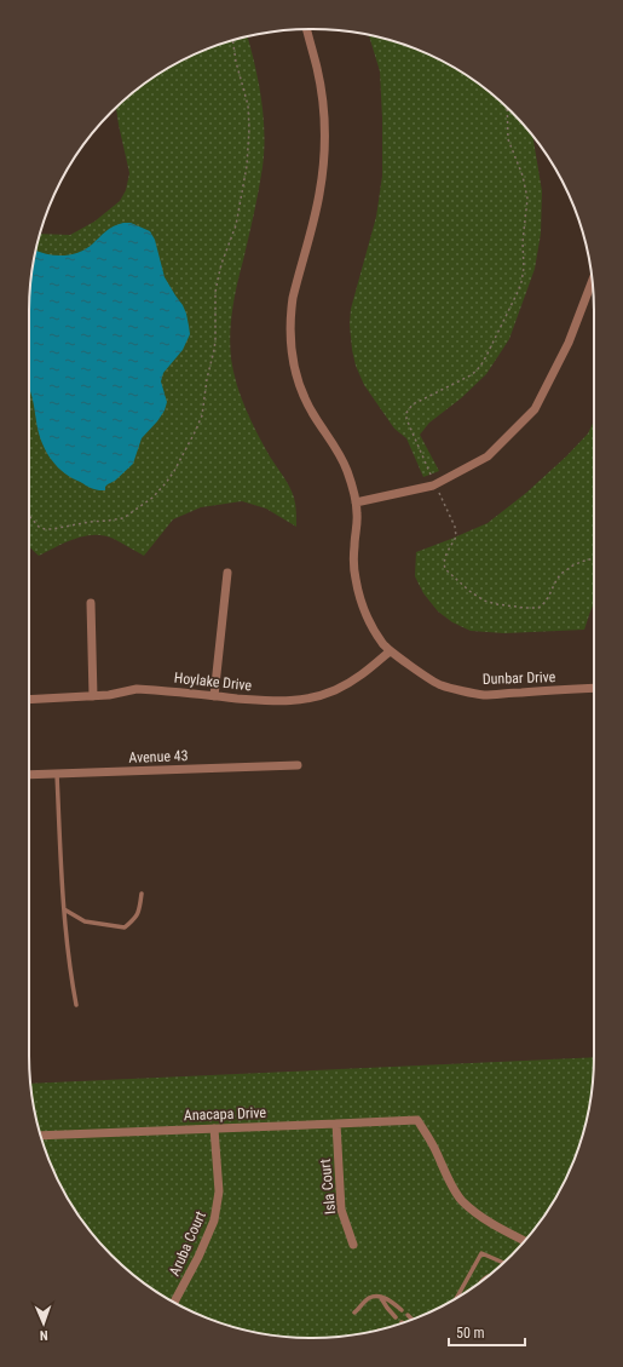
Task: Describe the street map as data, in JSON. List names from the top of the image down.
{
  "streets": {
    "street": [
      "Dunbar Drive",
      "Hoylake Drive",
      "Avenue 43",
      "Anacapa Drive",
      "Isla Court",
      "Aruba Court"
    ]
  },
  "crossings": [
    ["Dunbar Drive", "Hoylake Drive"],
    ["Anacapa Drive", "Isla Court"],
    ["Anacapa Drive", "Aruba Court"]
  ],
  "scale_bar": "50 m",
  "north": "bottom"
}
